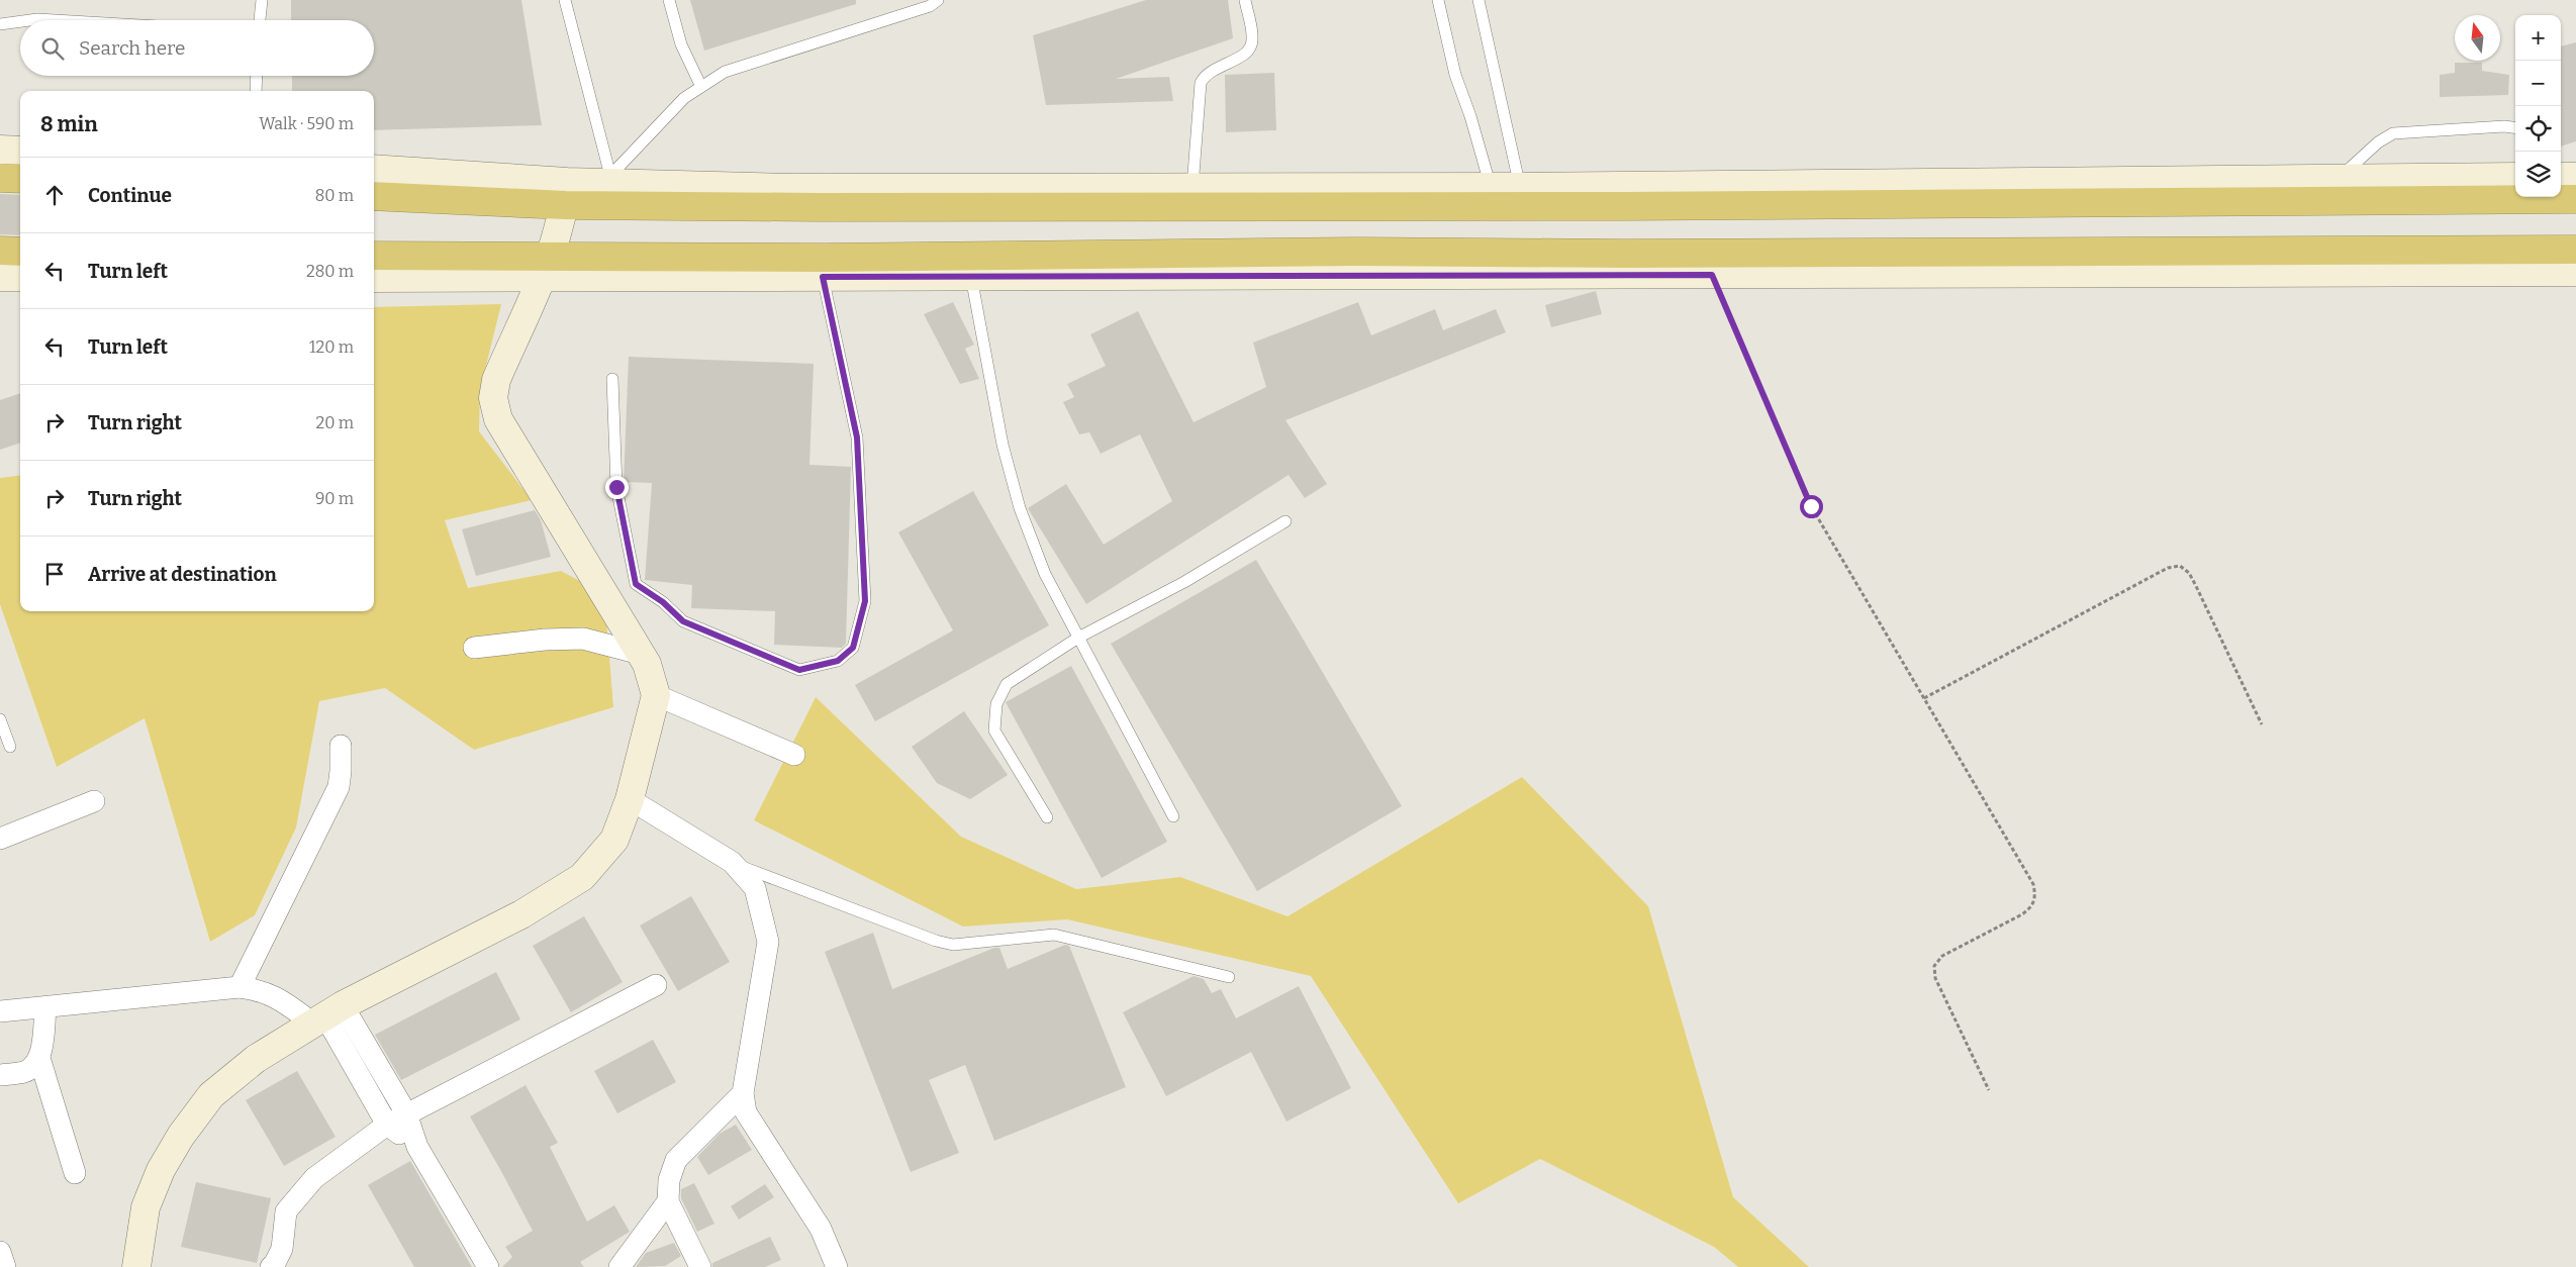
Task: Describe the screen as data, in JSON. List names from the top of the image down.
{
  "north": "top",
  "page": {
    "map_buttons": ["+", "−"],
    "search": "Search here",
    "heading": ["8 min", "Walk · 590 m"],
    "list": [
      ["Continue", "80 m"],
      ["Turn left", "280 m"],
      ["Turn left", "120 m"],
      ["Turn right", "20 m"],
      ["Turn right", "90 m"],
      "Arrive at destination"
    ]
  }
}
